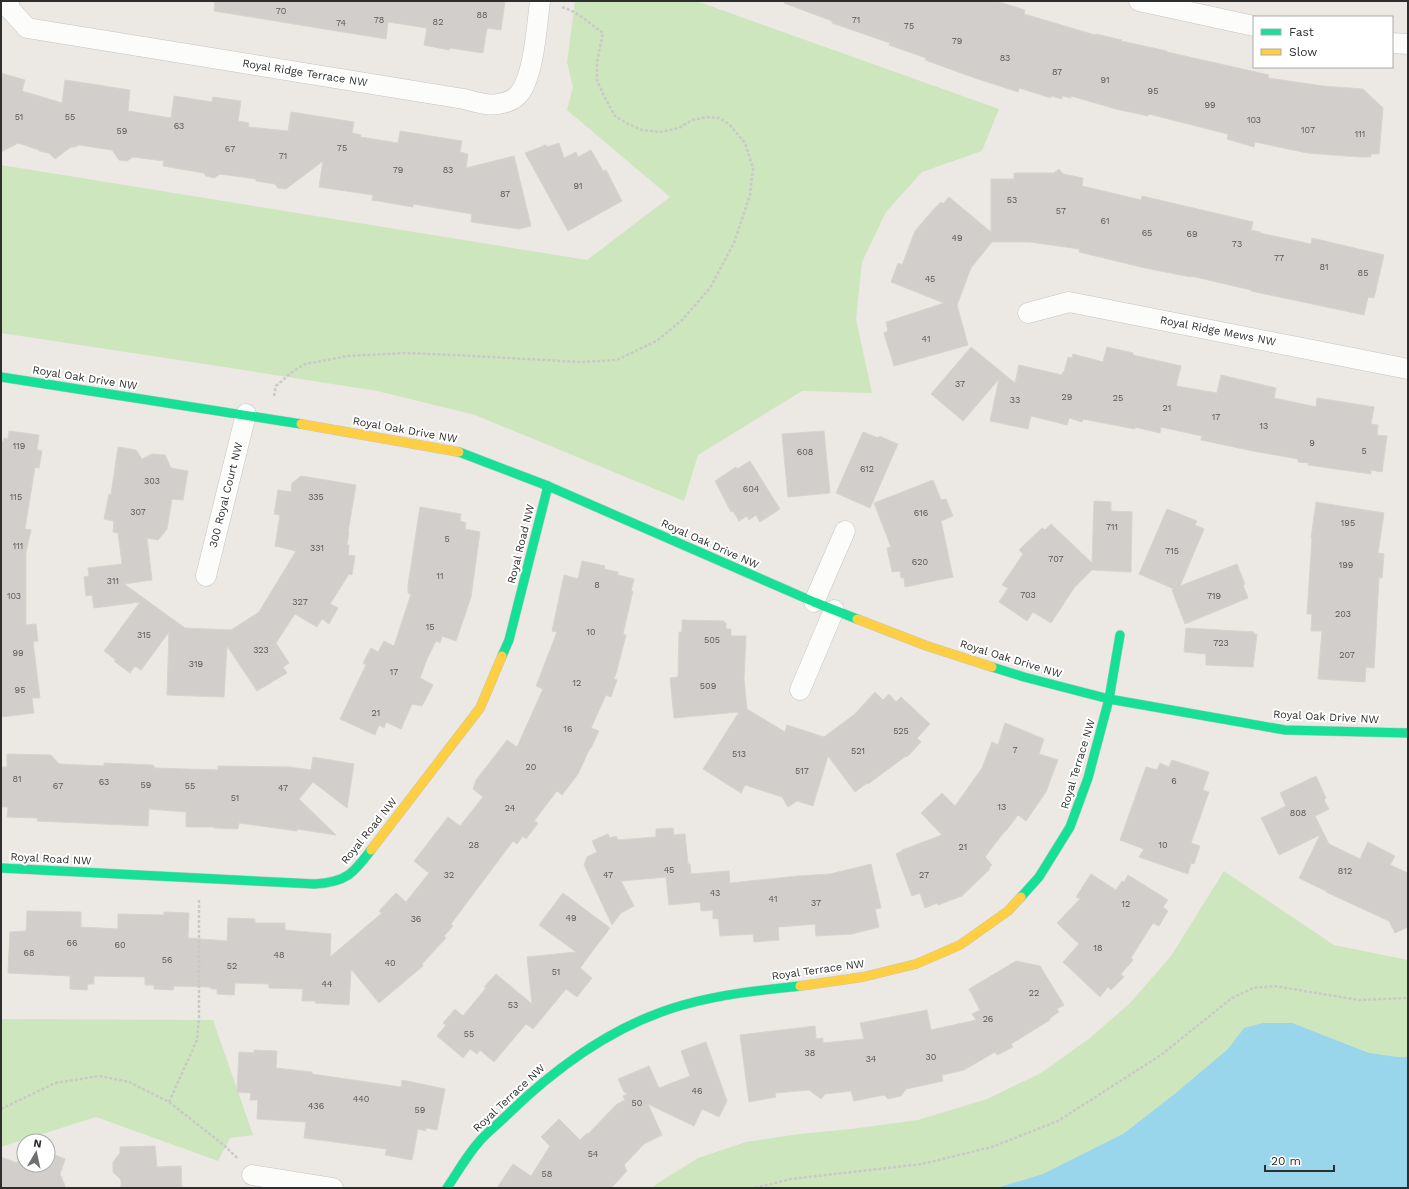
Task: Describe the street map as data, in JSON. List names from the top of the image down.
{
  "streets": {
    "street": [
      "Royal Ridge Terrace NW",
      "Royal Ridge Mews NW",
      "Royal Oak Drive NW",
      "300 Royal Court NW",
      "Royal Road NW",
      "Royal Terrace NW"
    ]
  },
  "crossings": [
    ["Royal Oak Drive NW", "300 Royal Court NW"],
    ["Royal Oak Drive NW", "Royal Road NW"],
    ["Royal Oak Drive NW", "Royal Terrace NW"]
  ],
  "house_numbers": [
    "70",
    "88",
    "78",
    "71",
    "82",
    "74",
    "75",
    "79",
    "83",
    "87",
    "91",
    "95",
    "99",
    "51",
    "55",
    "103",
    "63",
    "107",
    "59",
    "111",
    "75",
    "67",
    "71",
    "79",
    "83",
    "91",
    "87",
    "53",
    "57",
    "61",
    "65",
    "69",
    "49",
    "73",
    "77",
    "81",
    "85",
    "45",
    "41",
    "37",
    "29",
    "25",
    "33",
    "21",
    "17",
    "13",
    "9",
    "119",
    "5",
    "608",
    "612",
    "303",
    "604",
    "115",
    "335",
    "307",
    "616",
    "195",
    "711",
    "5",
    "111",
    "331",
    "715",
    "707",
    "620",
    "199",
    "11",
    "311",
    "8",
    "703",
    "103",
    "719",
    "327",
    "203",
    "15",
    "10",
    "315",
    "505",
    "723",
    "323",
    "99",
    "207",
    "319",
    "17",
    "12",
    "509",
    "95",
    "21",
    "16",
    "525",
    "7",
    "521",
    "513",
    "20",
    "517",
    "81",
    "6",
    "63",
    "59",
    "67",
    "55",
    "47",
    "51",
    "13",
    "24",
    "808",
    "28",
    "10",
    "21",
    "45",
    "812",
    "32",
    "47",
    "27",
    "43",
    "41",
    "37",
    "12",
    "49",
    "36",
    "66",
    "60",
    "18",
    "68",
    "48",
    "56",
    "40",
    "52",
    "51",
    "44",
    "22",
    "53",
    "26",
    "55",
    "38",
    "30",
    "34",
    "46",
    "440",
    "50",
    "436",
    "59",
    "54",
    "58"
  ],
  "legend": ["Fast", "Slow"],
  "scale_bar": "20 m",
  "north": "top"
}
